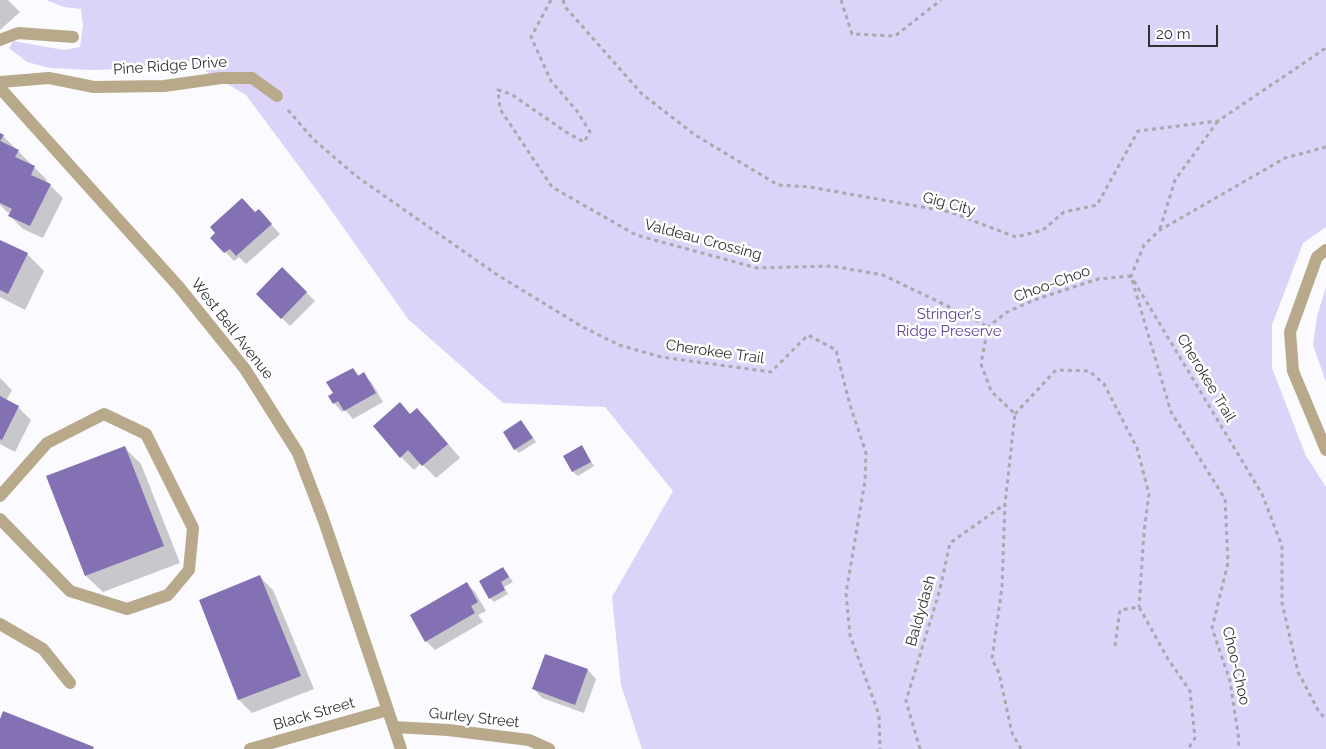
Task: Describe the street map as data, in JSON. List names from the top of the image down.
{
  "streets": {
    "street": [
      "Pine Ridge Drive",
      "West Bell Avenue",
      "Black Street",
      "Gurley Street"
    ],
    "path": [
      "Gig City",
      "Valdeau Crossing",
      "Choo-Choo",
      "Cherokee Trail",
      "Baldydash"
    ]
  },
  "crossings": [
    ["Pine Ridge Drive", "Cherokee Trail"],
    ["Valdeau Crossing", "Choo-Choo"],
    ["Choo-Choo", "Cherokee Trail"],
    ["West Bell Avenue", "Black Street"],
    ["West Bell Avenue", "Gurley Street"]
  ],
  "parks": ["Stringer's Ridge Preserve"],
  "scale_bar": "20 m"
}
